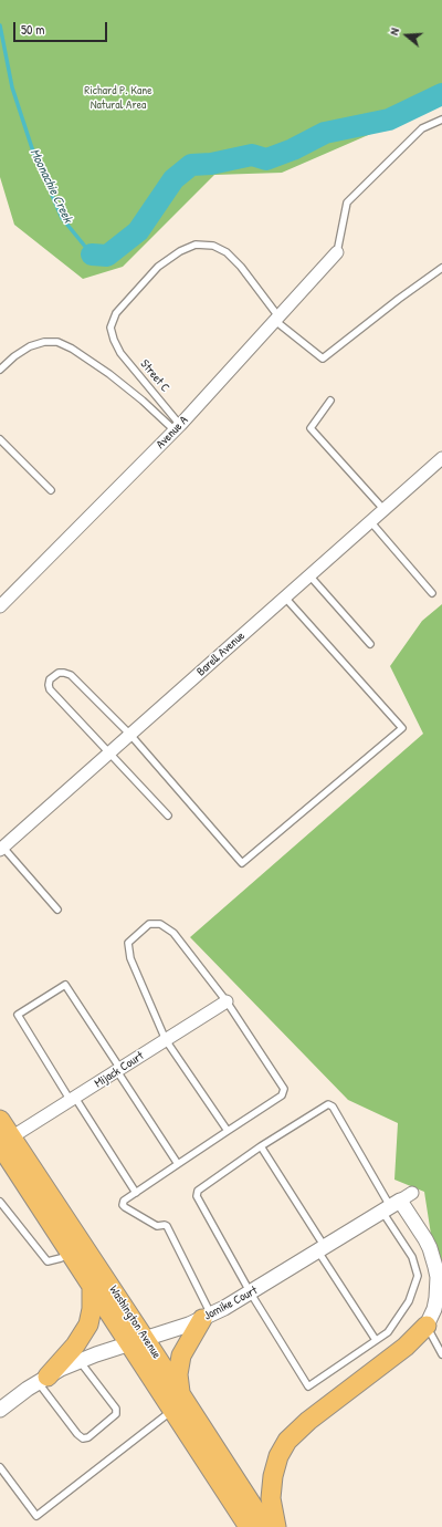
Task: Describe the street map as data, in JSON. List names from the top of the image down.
{
  "streets": {
    "main road": ["Washington Avenue"],
    "street": [
      "Avenue A",
      "Barell Avenue",
      "Mijack Court",
      "Jomike Court"
    ],
    "lane": ["Street C"]
  },
  "crossings": [
    ["Street C", "Avenue A"],
    ["Mijack Court", "Washington Avenue"],
    ["Jomike Court", "Washington Avenue"]
  ],
  "water": ["Moonachie Creek"],
  "parks": ["Richard P. Kane Natural Area"],
  "scale_bar": "50 m",
  "north": "left"
}
